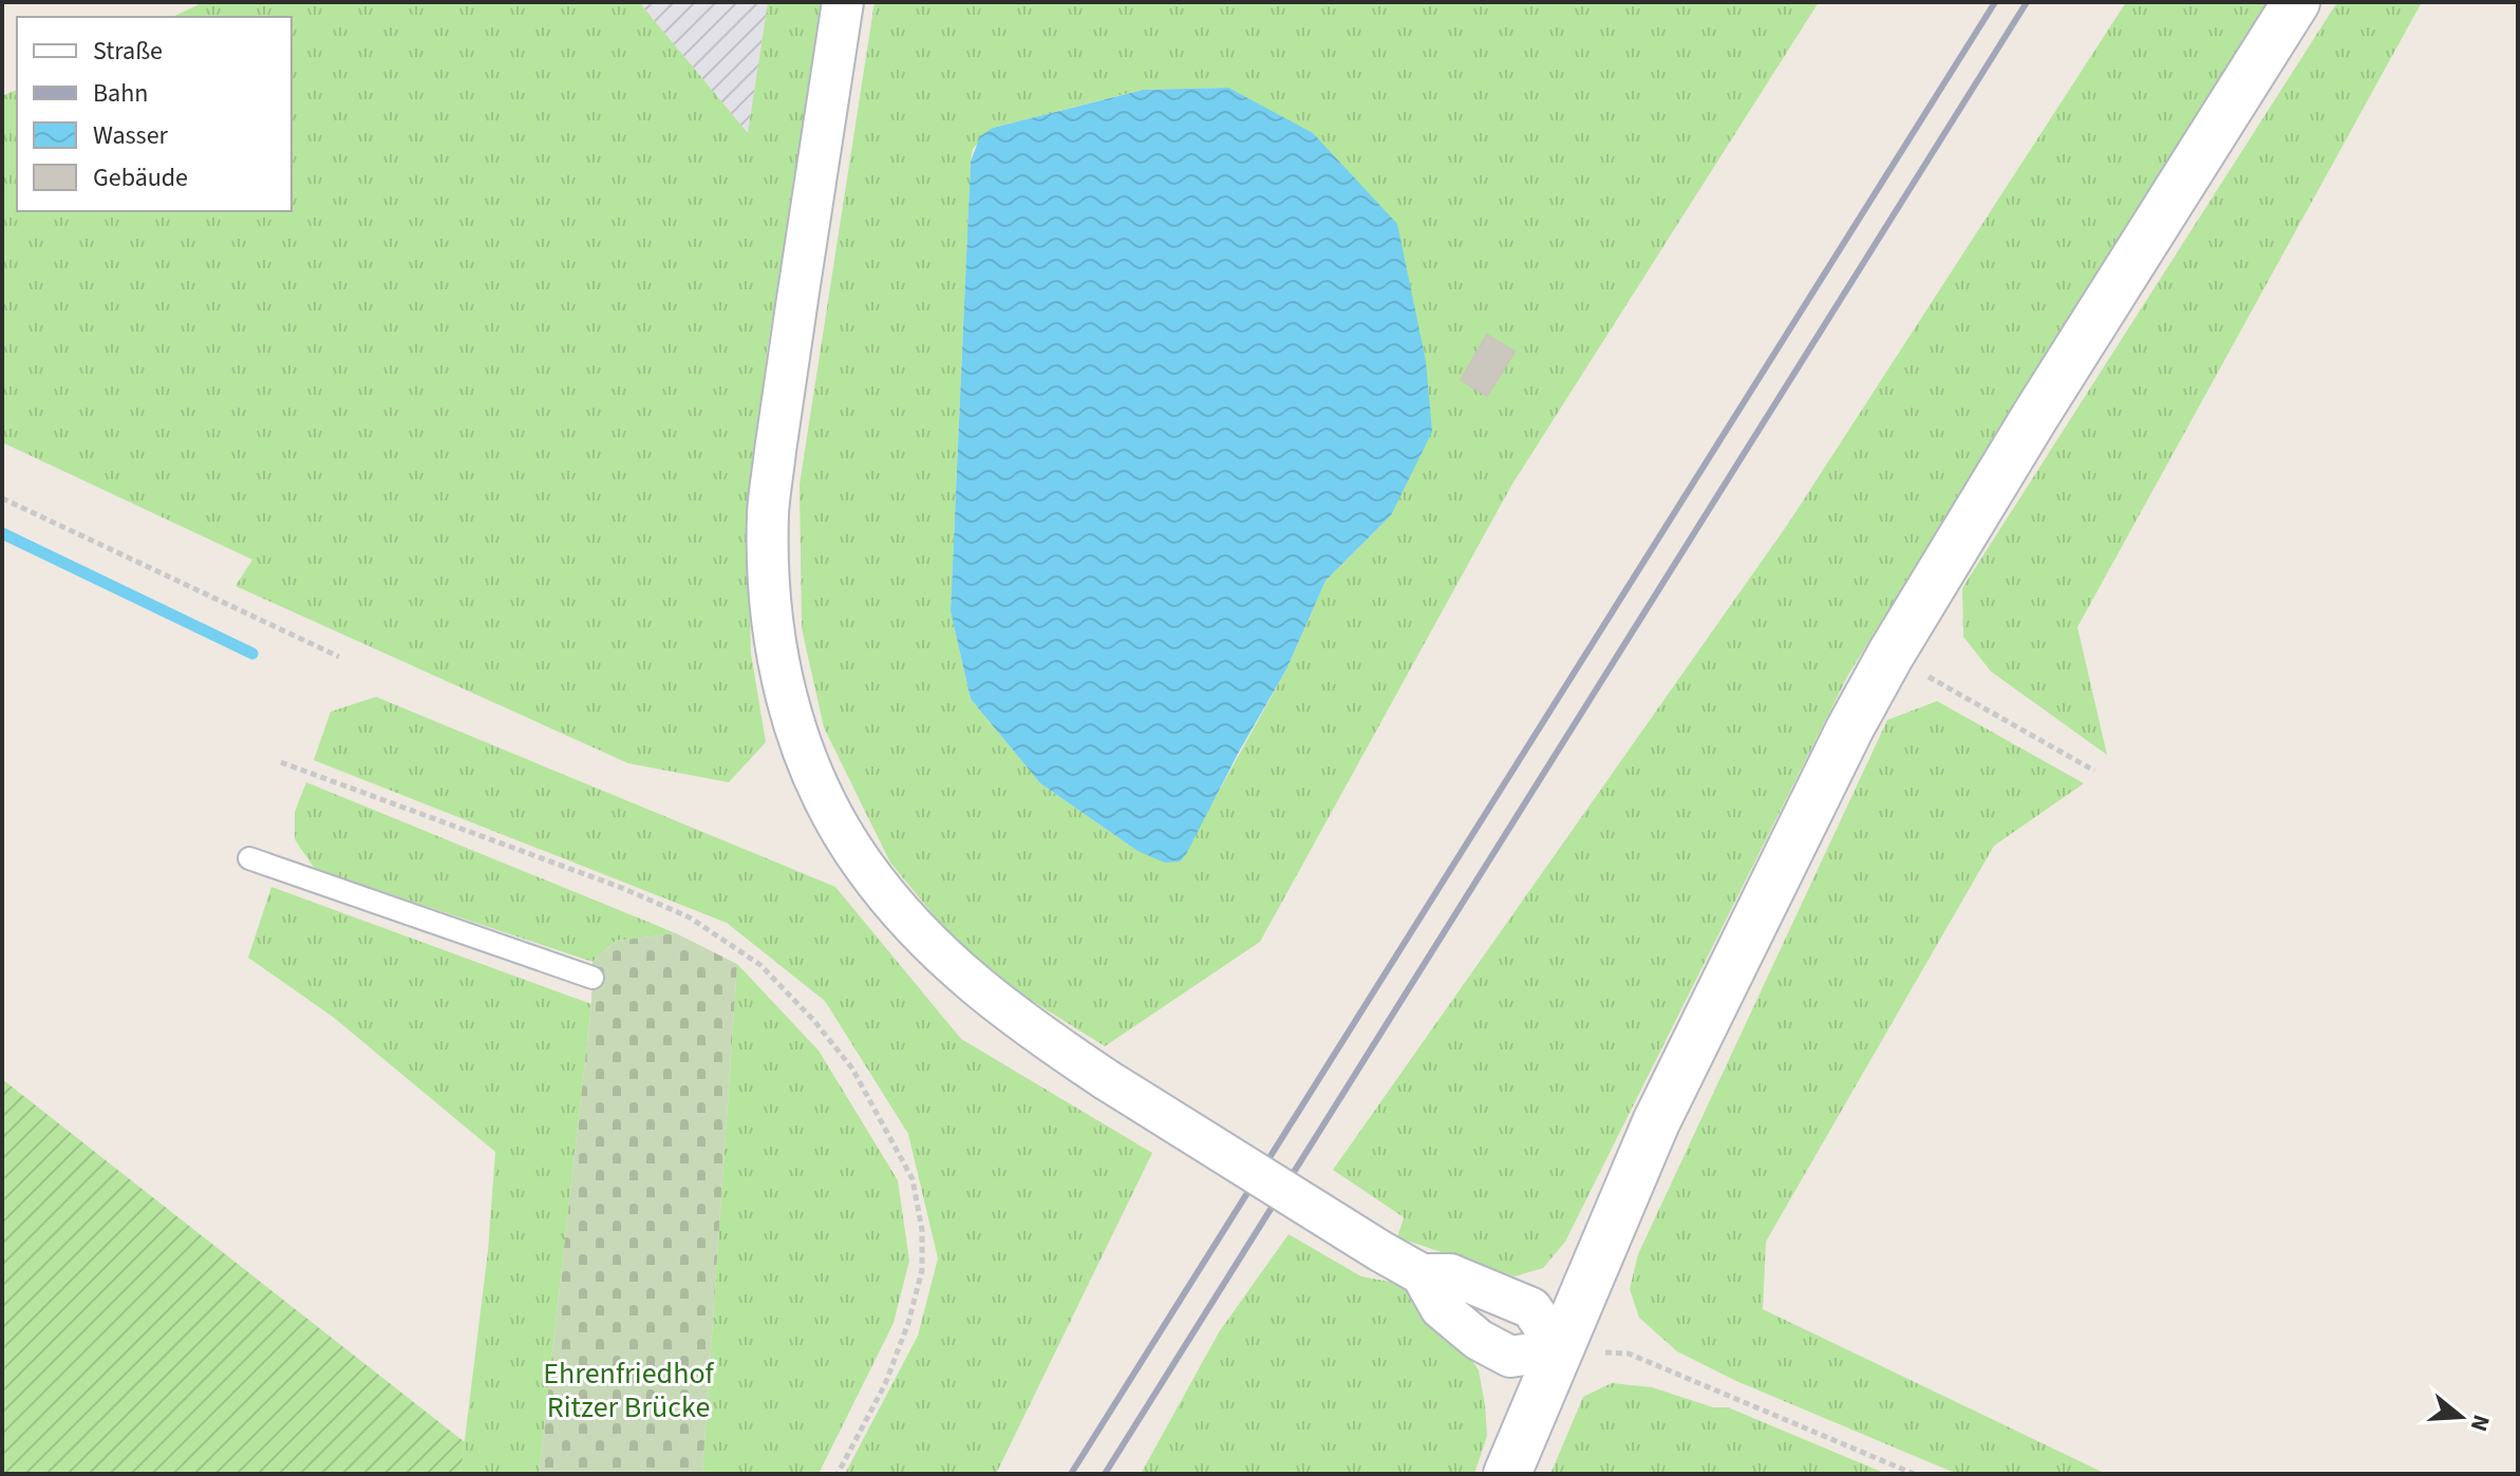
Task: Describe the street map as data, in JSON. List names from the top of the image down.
{
  "parks": ["Ehrenfriedhof Ritzer Brücke"],
  "legend": [
    "Straße",
    "Bahn",
    "Wasser",
    "Gebäude"
  ],
  "north": "right"
}
